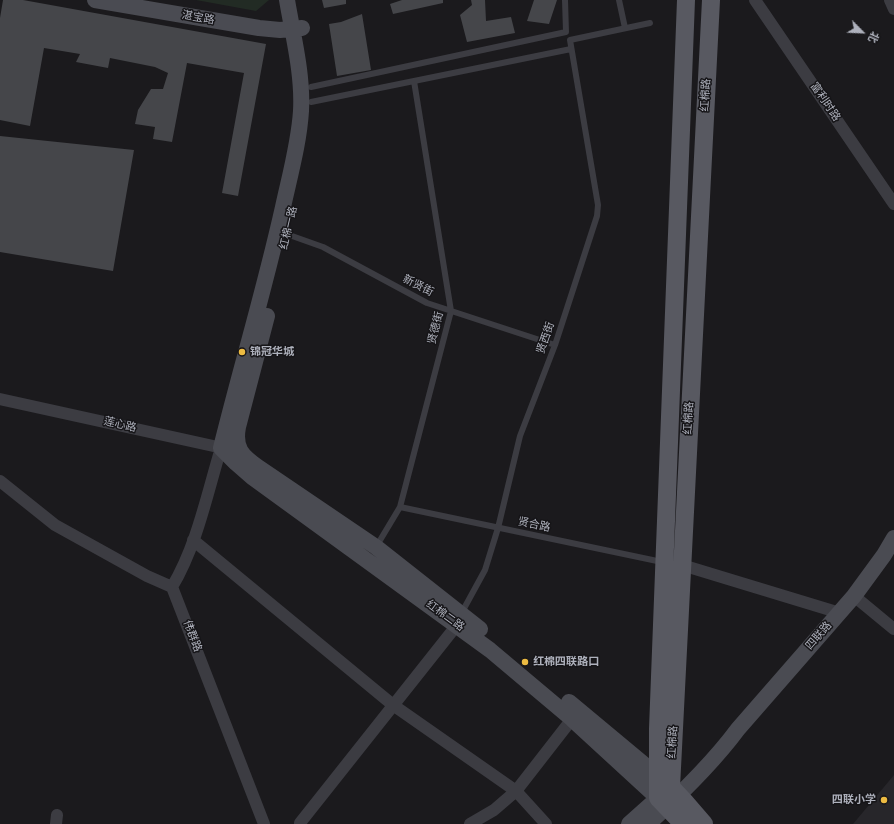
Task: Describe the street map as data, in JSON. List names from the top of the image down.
{
  "streets": {
    "main road": [
      "湛宝路",
      "红棉路",
      "红棉一路",
      "红棉二路",
      "四联路"
    ],
    "street": ["富利时路", "莲心路", "伟群路"],
    "lane": [
      "新贤街",
      "贤德街",
      "贤西街",
      "贤合路"
    ]
  },
  "crossings": [
    ["湛宝路", "红棉一路"],
    ["红棉路", "贤合路"],
    ["红棉路", "红棉二路"],
    ["红棉路", "四联路"],
    ["红棉一路", "新贤街"],
    ["红棉一路", "莲心路"],
    ["红棉一路", "红棉二路"],
    ["新贤街", "贤德街"],
    ["新贤街", "贤西街"],
    ["贤德街", "贤合路"],
    ["贤德街", "红棉二路"],
    ["贤西街", "贤合路"],
    ["贤西街", "红棉二路"],
    ["莲心路", "红棉二路"],
    ["红棉二路", "四联路"]
  ],
  "places": ["锦冠华城", "红棉四联路口", "四联小学"],
  "north": "bottom right"
}
